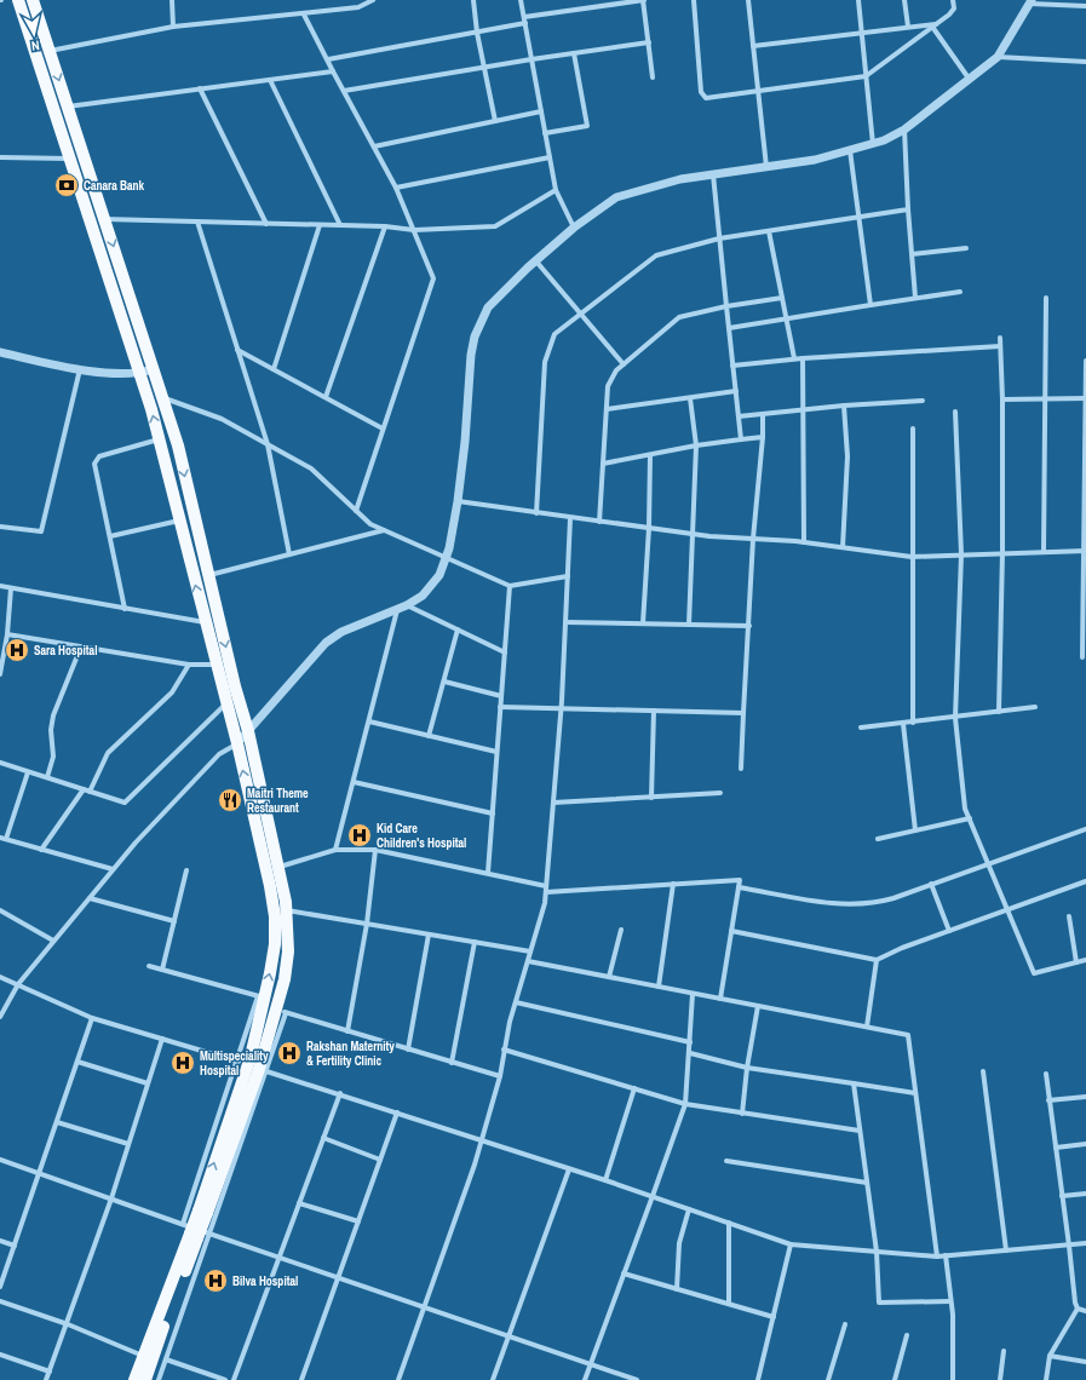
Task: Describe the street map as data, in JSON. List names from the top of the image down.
{
  "places": {
    "bank": ["Canara Bank"],
    "hospital": [
      "Sara Hospital",
      "Kid Care Children's Hospital",
      "Rakshan Maternity & Fertility Clinic",
      "Multispeciality Hospital",
      "Bilva Hospital"
    ],
    "restaurant": ["Maitri Theme Restaurant"]
  },
  "north": "bottom"
}
